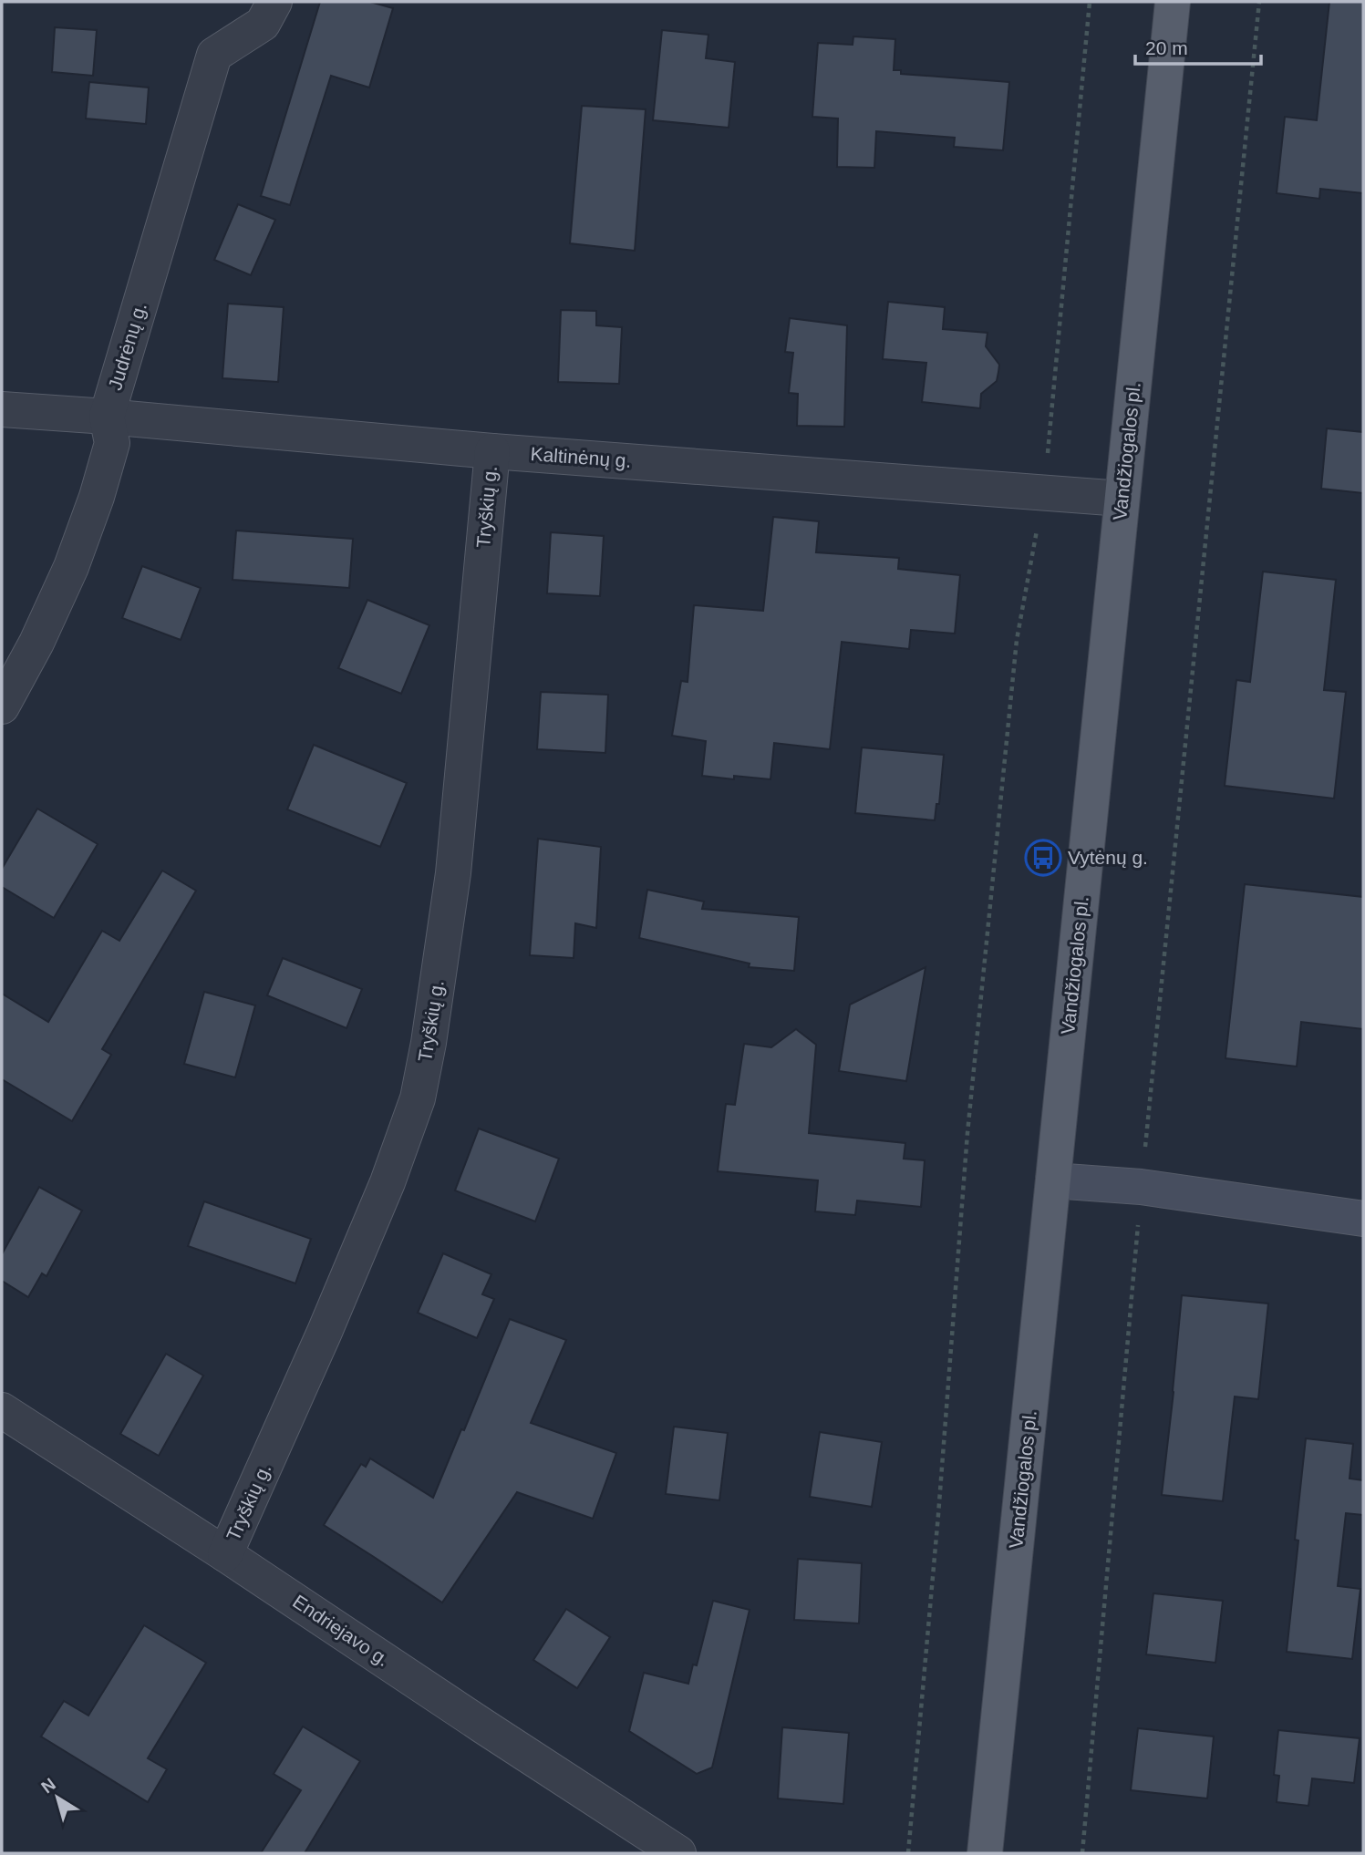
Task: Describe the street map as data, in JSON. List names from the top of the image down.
{
  "streets": {
    "main road": ["Vandžiogalos pl."],
    "street": [
      "Judrėnų g.",
      "Kaltinėnų g.",
      "Tryškių g.",
      "Endriejavo g."
    ]
  },
  "crossings": [
    ["Judrėnų g.", "Kaltinėnų g."],
    ["Vandžiogalos pl.", "Kaltinėnų g."],
    ["Kaltinėnų g.", "Tryškių g."],
    ["Tryškių g.", "Endriejavo g."]
  ],
  "places": {
    "bus stop": ["Vytėnų g."]
  },
  "scale_bar": "20 m",
  "north": "top left"
}
